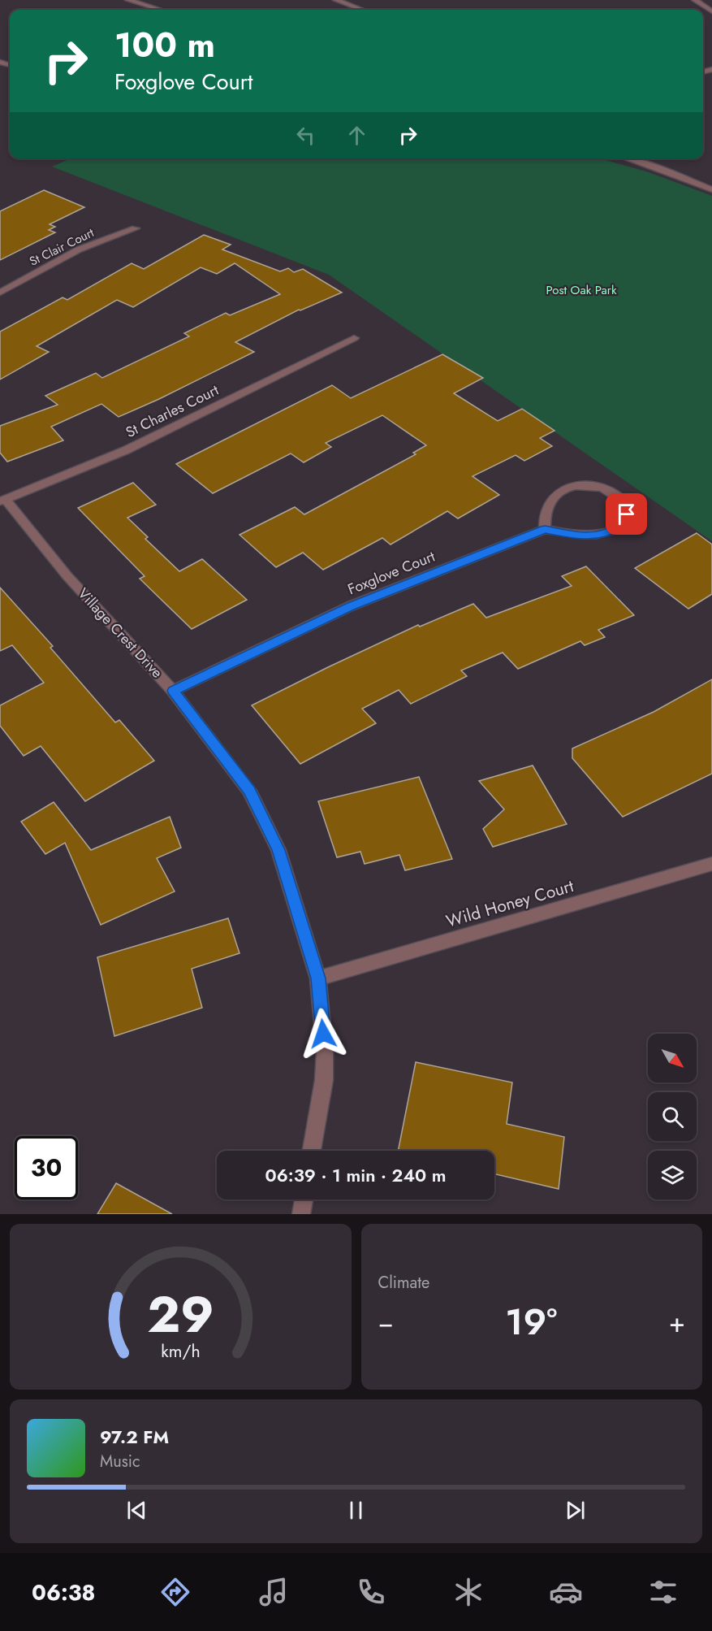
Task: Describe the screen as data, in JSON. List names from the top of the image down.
{
  "streets": {
    "street": [
      "St Clair Court",
      "St Charles Court",
      "Foxglove Court",
      "Village Crest Drive",
      "Wild Honey Court"
    ]
  },
  "crossings": [
    ["St Charles Court", "Village Crest Drive"],
    ["Foxglove Court", "Village Crest Drive"],
    ["Village Crest Drive", "Wild Honey Court"]
  ],
  "parks": ["Post Oak Park"],
  "north": "bottom right",
  "page": {
    "turn": ["100 m", "Foxglove Court"],
    "limit": "30",
    "trip": "06:39 · 1 min · 240 m",
    "tile": "Climate",
    "heat": ["−", "19°", "+"],
    "song": ["97.2 FM", "Music"],
    "tabs": "06:38",
    "gauge": ["29", "km/h"]
  }
}
